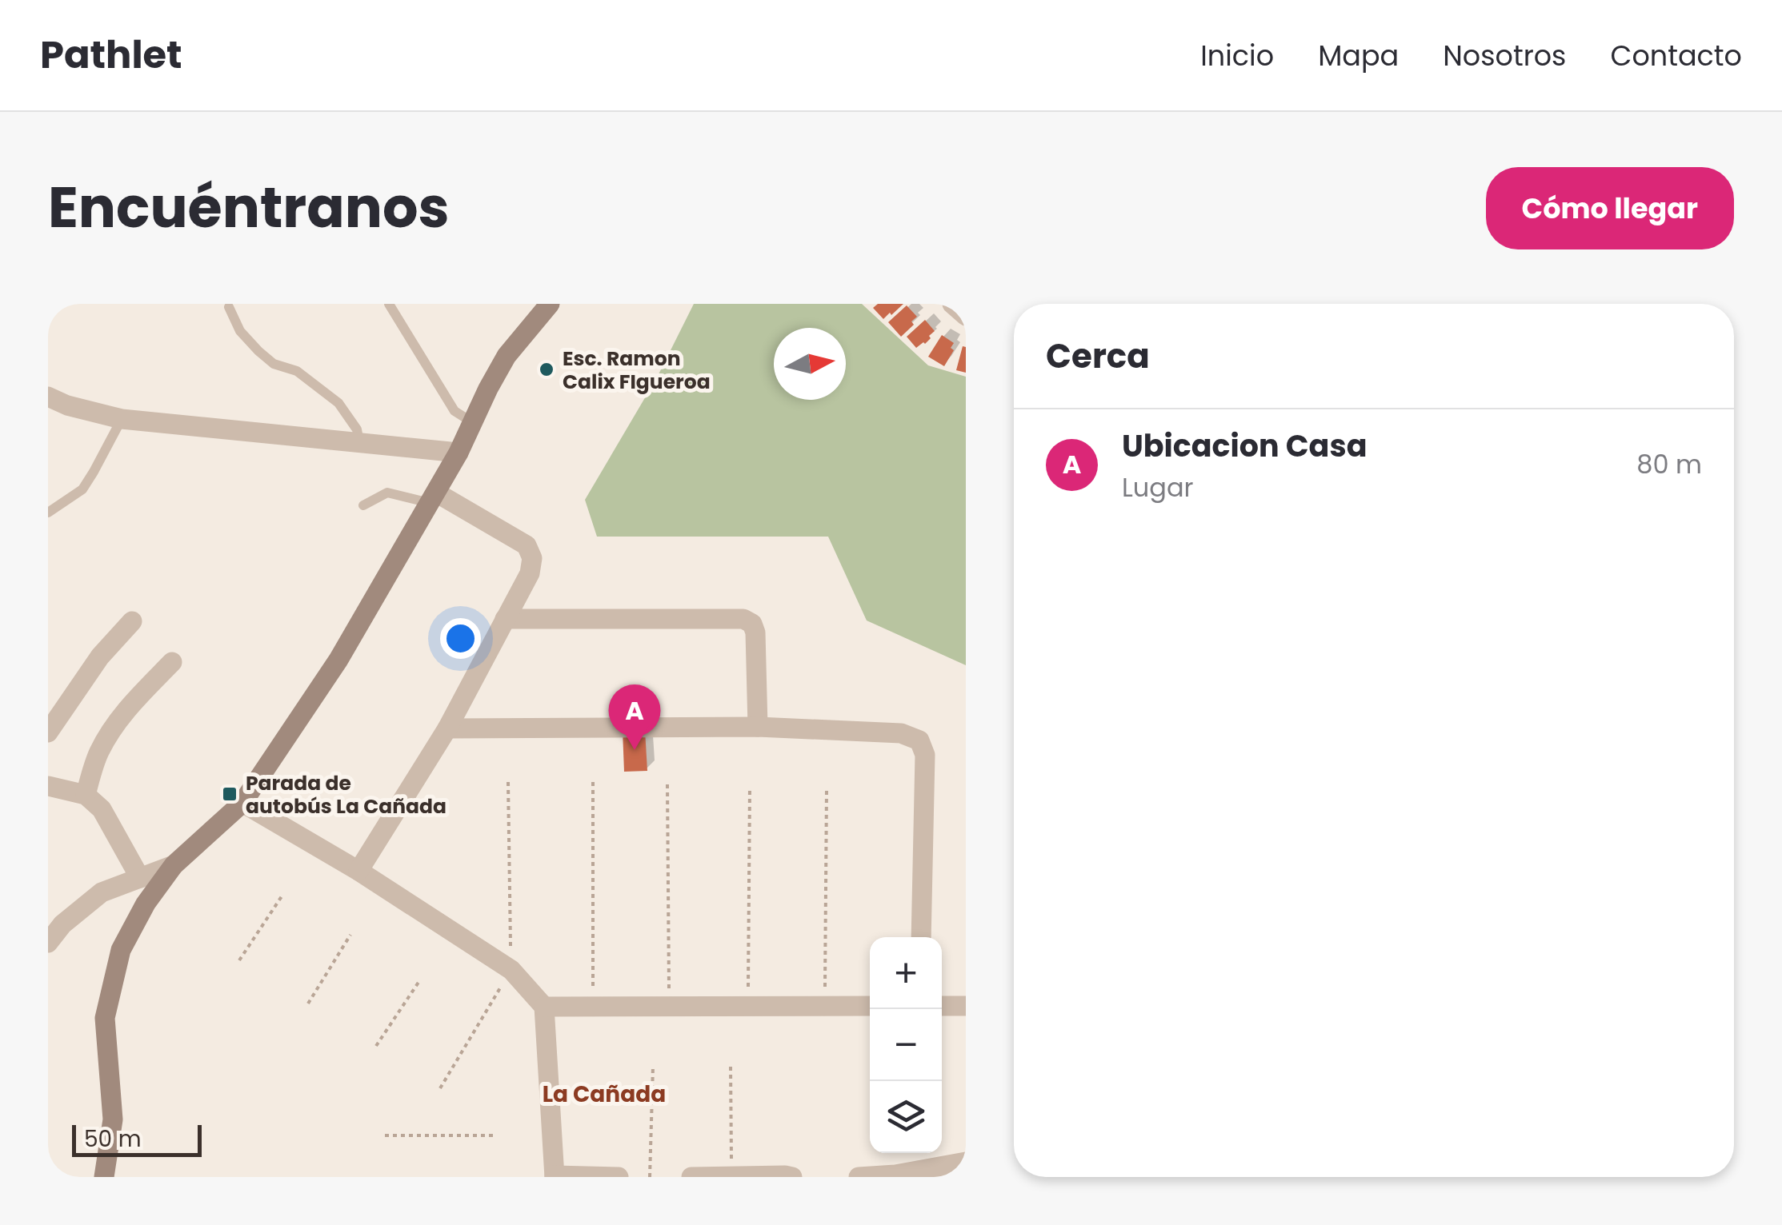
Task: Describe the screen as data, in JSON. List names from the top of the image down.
{
  "districts": ["La Cañada"],
  "places": {
    "other": ["Esc. Ramon Calix FIgueroa"],
    "transit": ["Parada de autobús La Cañada"]
  },
  "scale_bar": "50 m",
  "north": "right",
  "page": {
    "header": "Pathlet",
    "nav": [
      "Inicio",
      "Mapa",
      "Nosotros",
      "Contacto"
    ],
    "title": "Encuéntranos",
    "buttons": "Cómo llegar",
    "heading": "Cerca",
    "list": [
      {
        "mark": "A",
        "name": "Ubicacion Casa",
        "note": "Lugar",
        "value": "80 m"
      }
    ],
    "pins": "A",
    "map_buttons": ["+", "−"],
    "scale": "50 m"
  }
}
